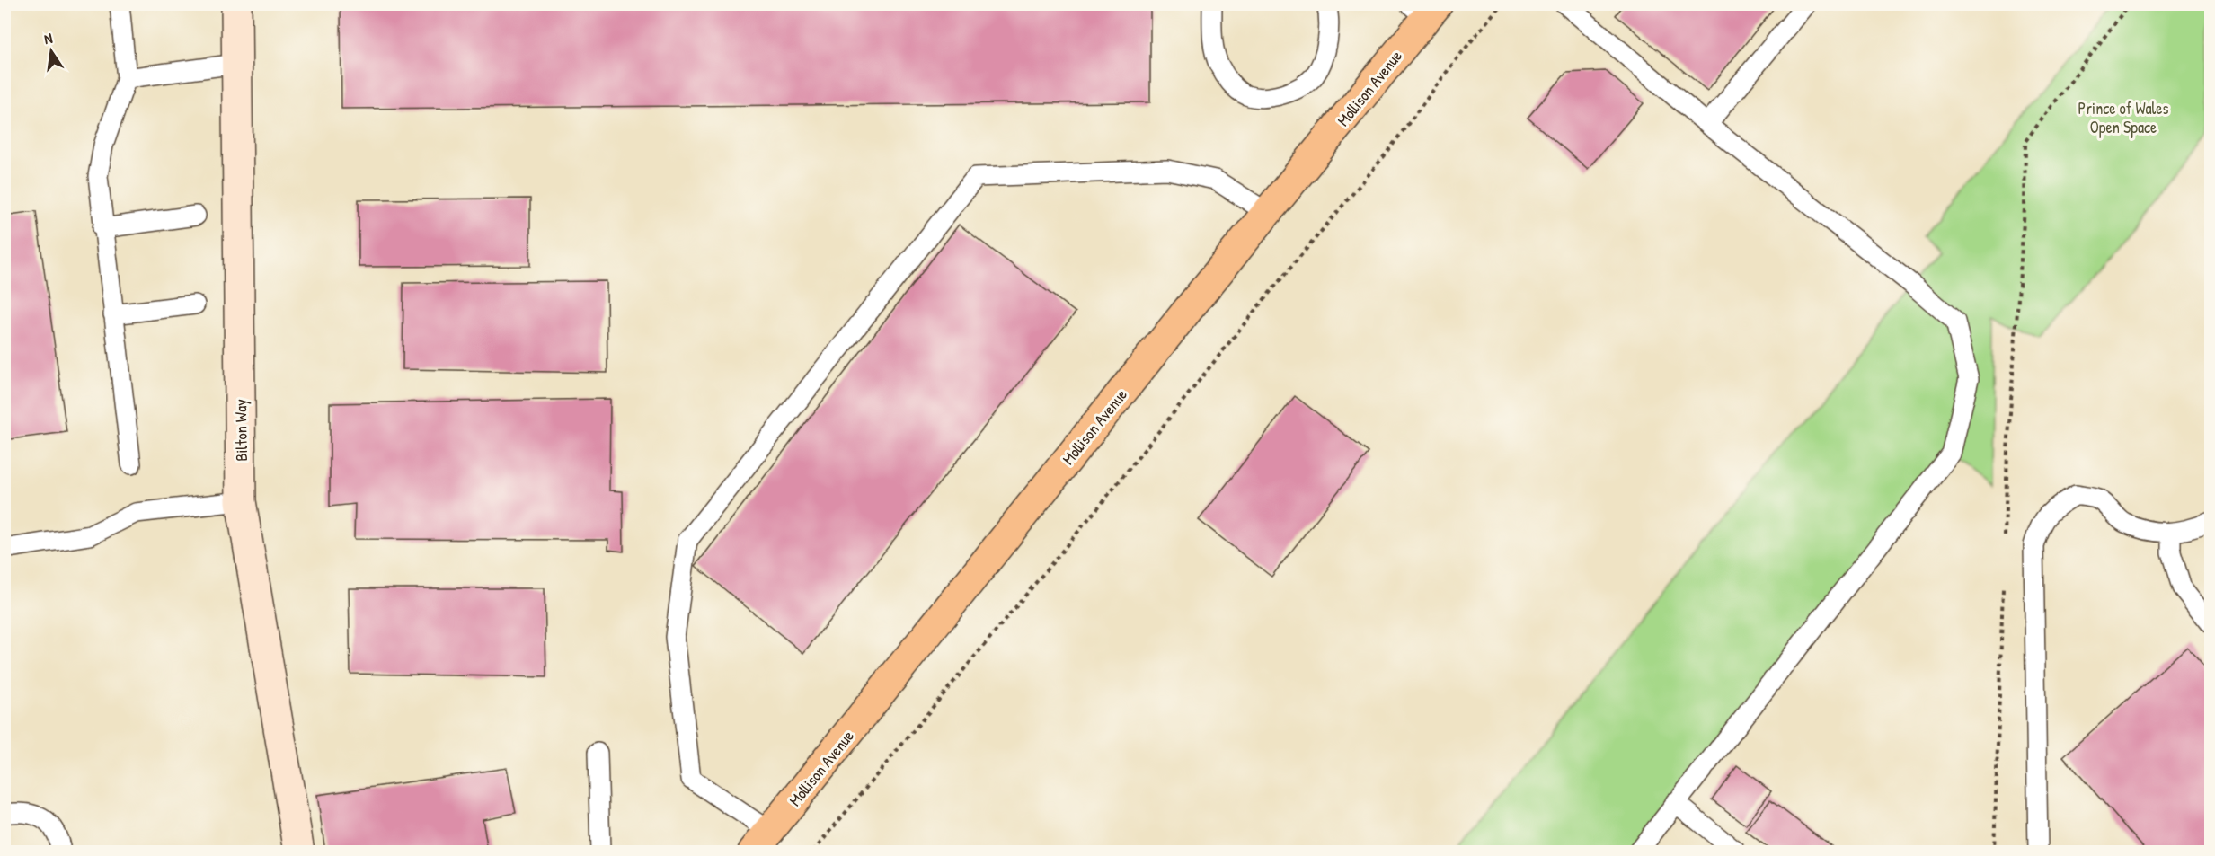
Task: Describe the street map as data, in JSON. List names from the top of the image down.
{
  "streets": {
    "main road": ["Mollison Avenue"],
    "street": ["Bilton Way"]
  },
  "parks": ["Prince of Wales Open Space"],
  "north": "top"
}
